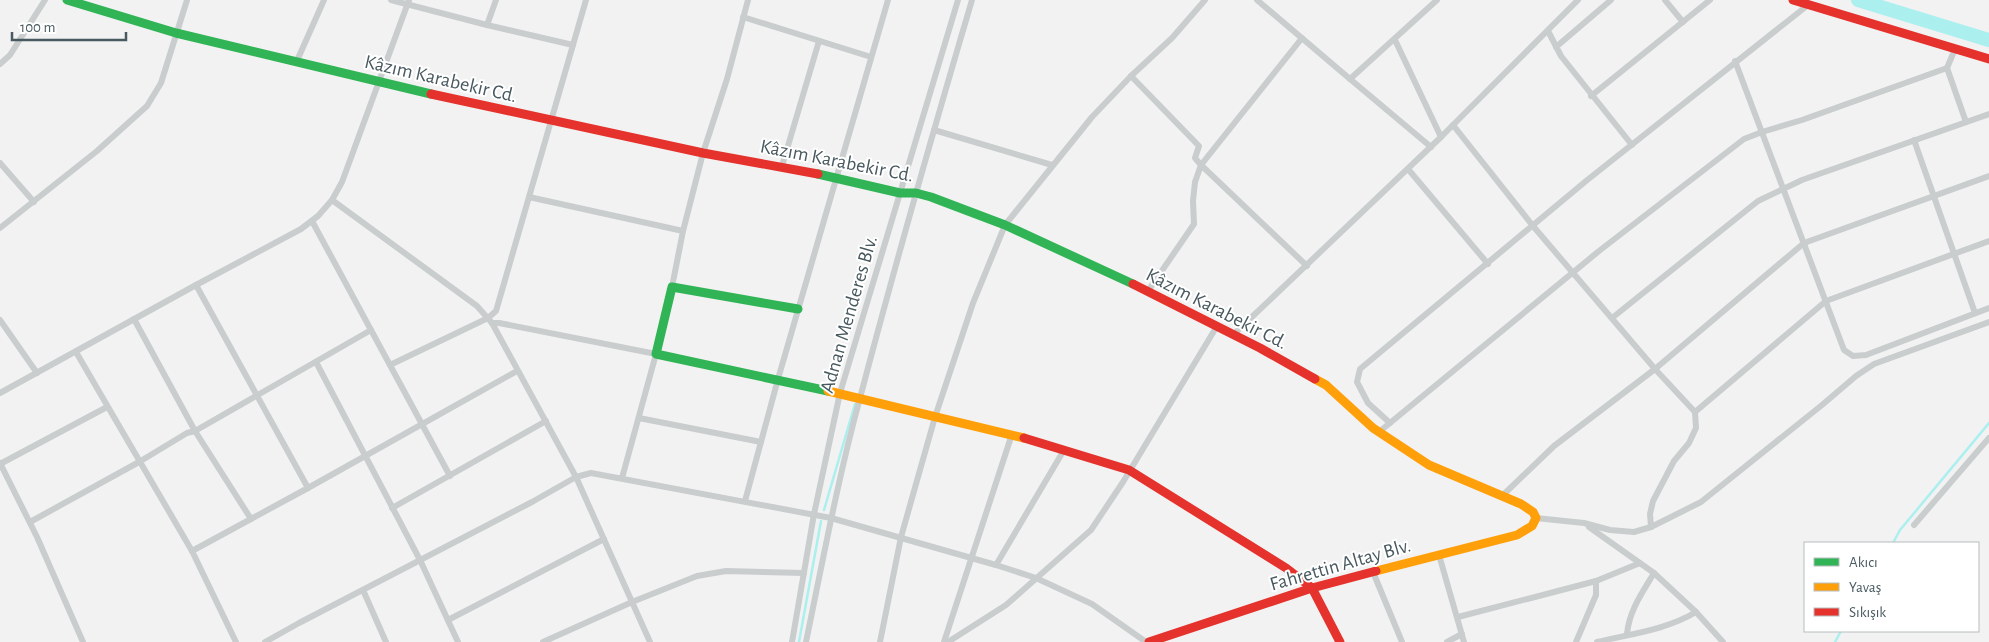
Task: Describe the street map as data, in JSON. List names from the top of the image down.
{
  "streets": {
    "street": ["Kâzım Karabekir Cd.", "Adnan Menderes Blv.", "Fahrettin Altay Blv."]
  },
  "crossings": [
    ["Kâzım Karabekir Cd.", "Adnan Menderes Blv."],
    ["Kâzım Karabekir Cd.", "Fahrettin Altay Blv."]
  ],
  "legend": ["Akıcı", "Yavaş", "Sıkışık"],
  "scale_bar": "100 m"
}
